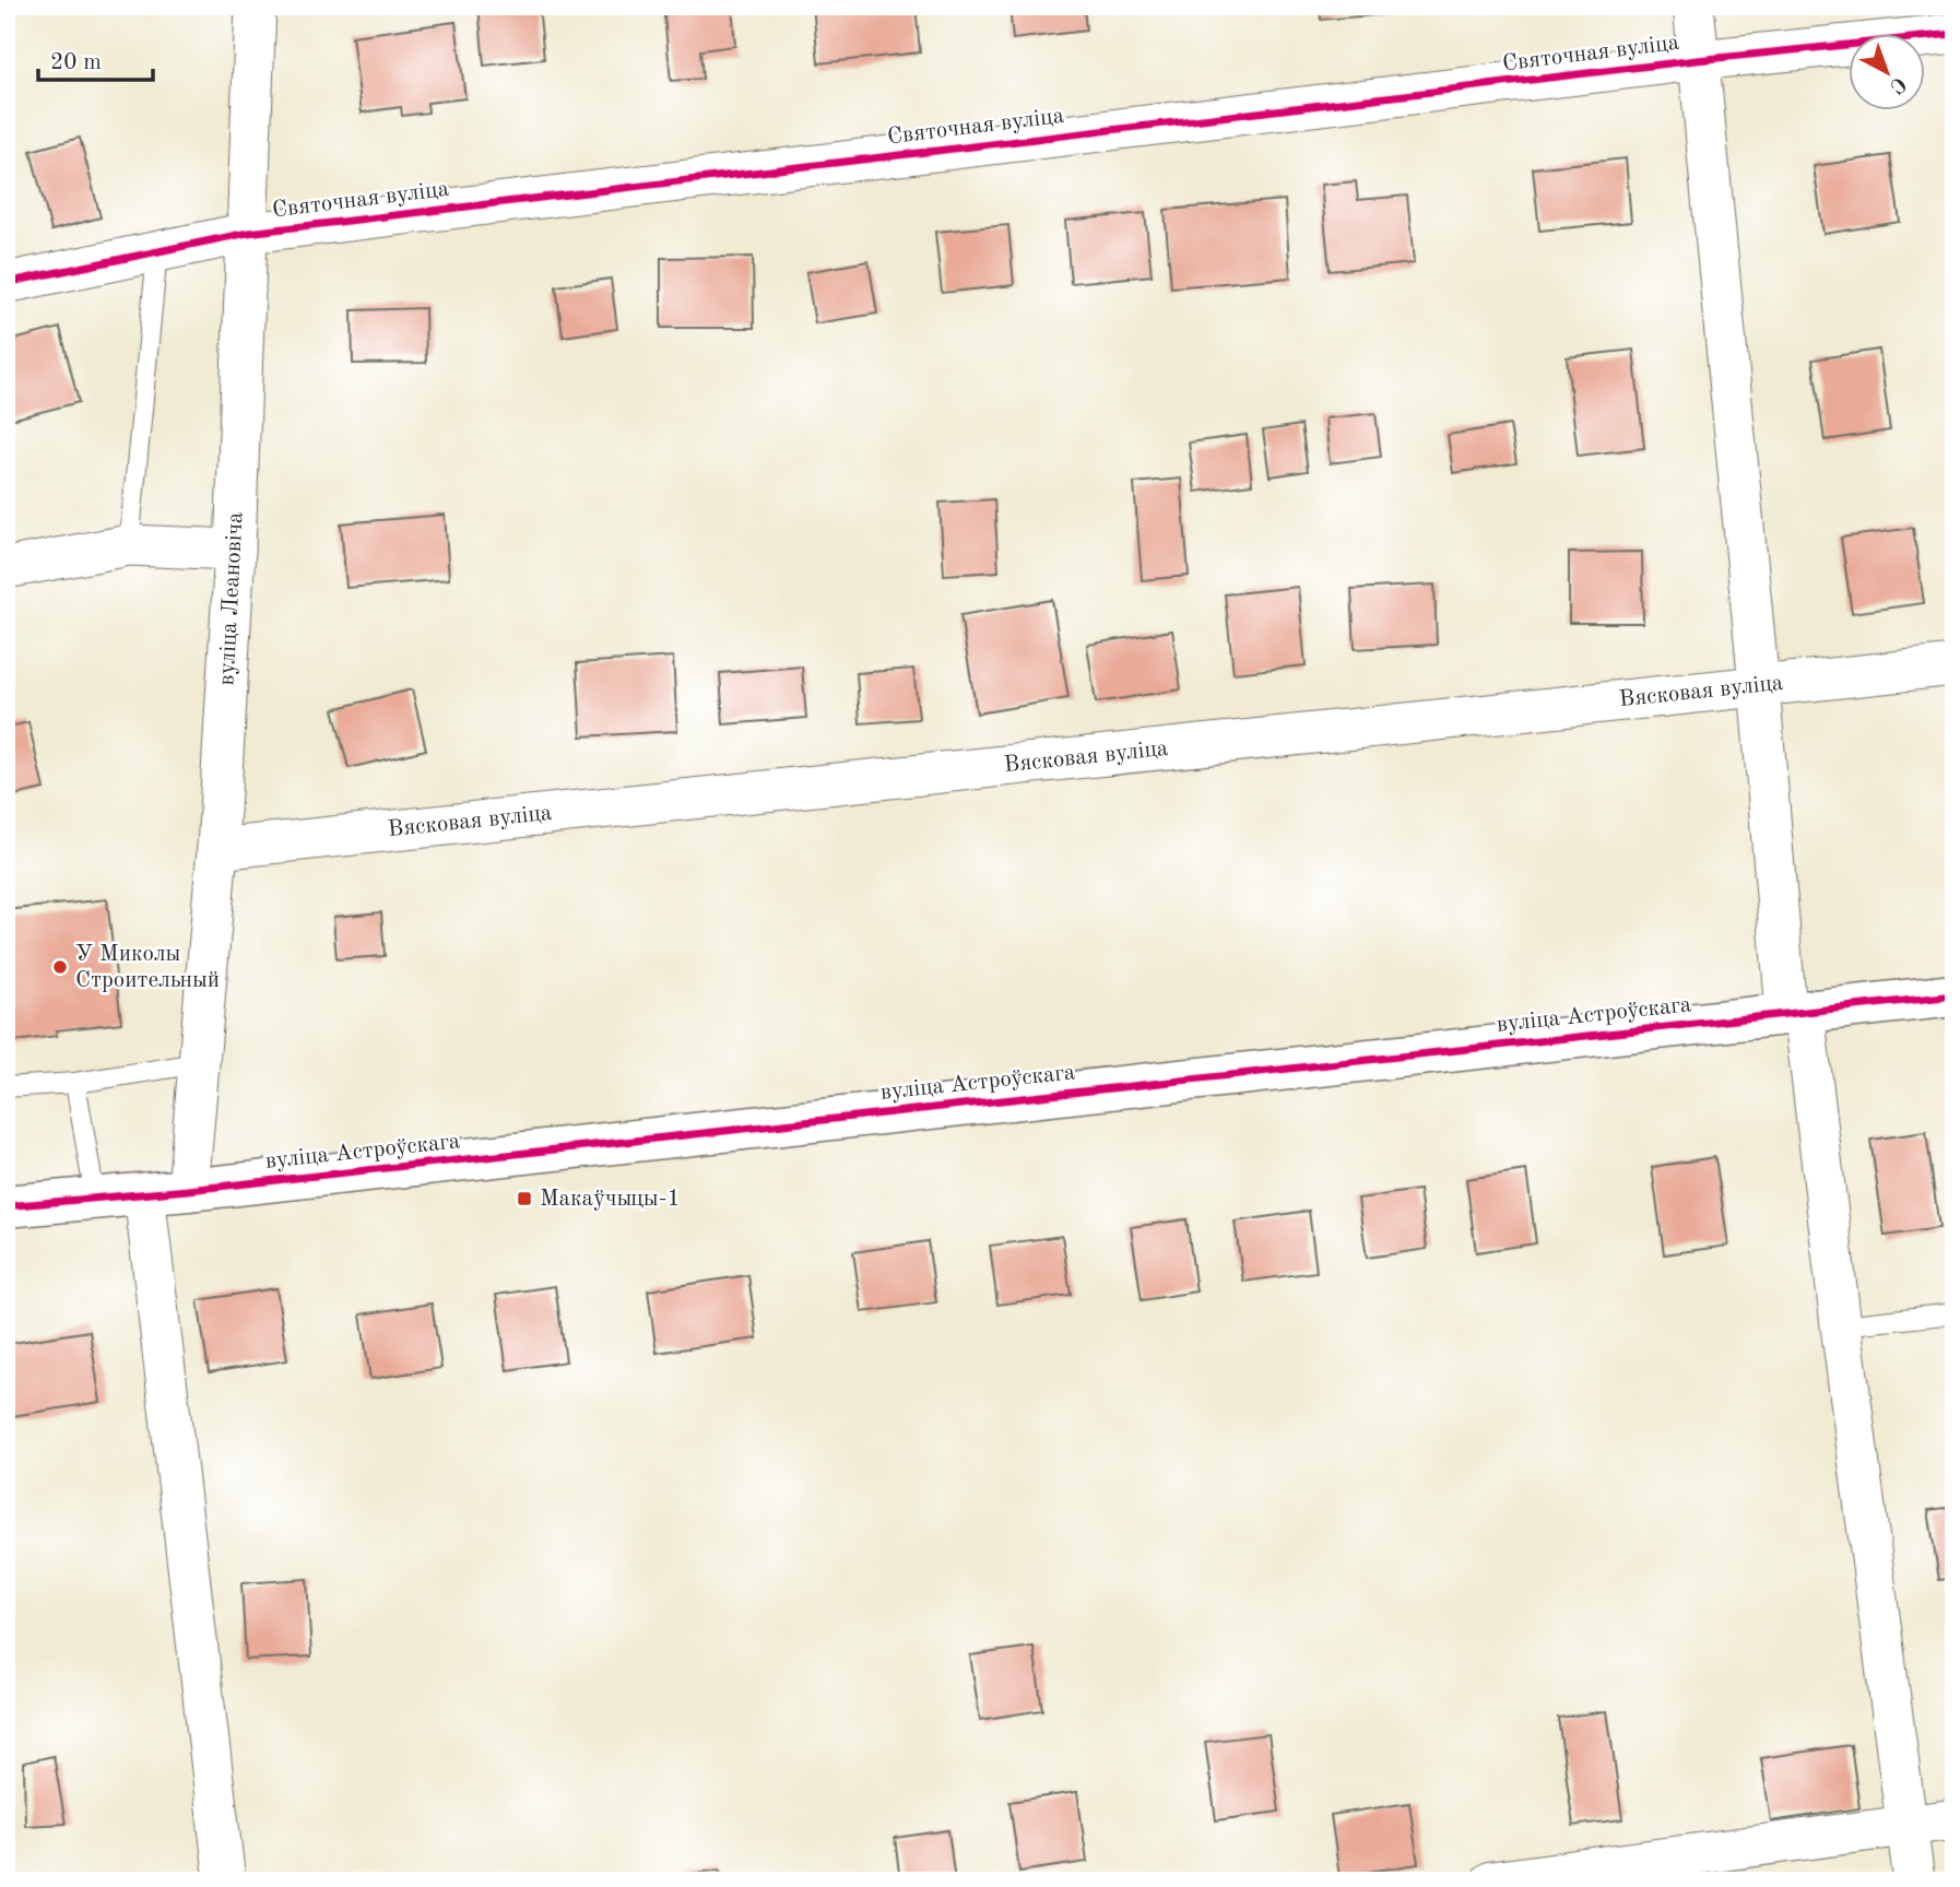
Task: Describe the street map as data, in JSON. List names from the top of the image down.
{
  "streets": {
    "street": [
      "Святочная вуліца",
      "вуліца Леановіча",
      "Вясковая вуліца",
      "вуліца Астроўскага"
    ]
  },
  "crossings": [
    ["Святочная вуліца", "вуліца Леановіча"],
    ["вуліца Леановіча", "Вясковая вуліца"],
    ["вуліца Леановіча", "вуліца Астроўскага"]
  ],
  "places": {
    "other": ["У Миколы Строительный"],
    "transit": ["Макаўчыцы-1"]
  },
  "scale_bar": "20 m",
  "north": "bottom right"
}
